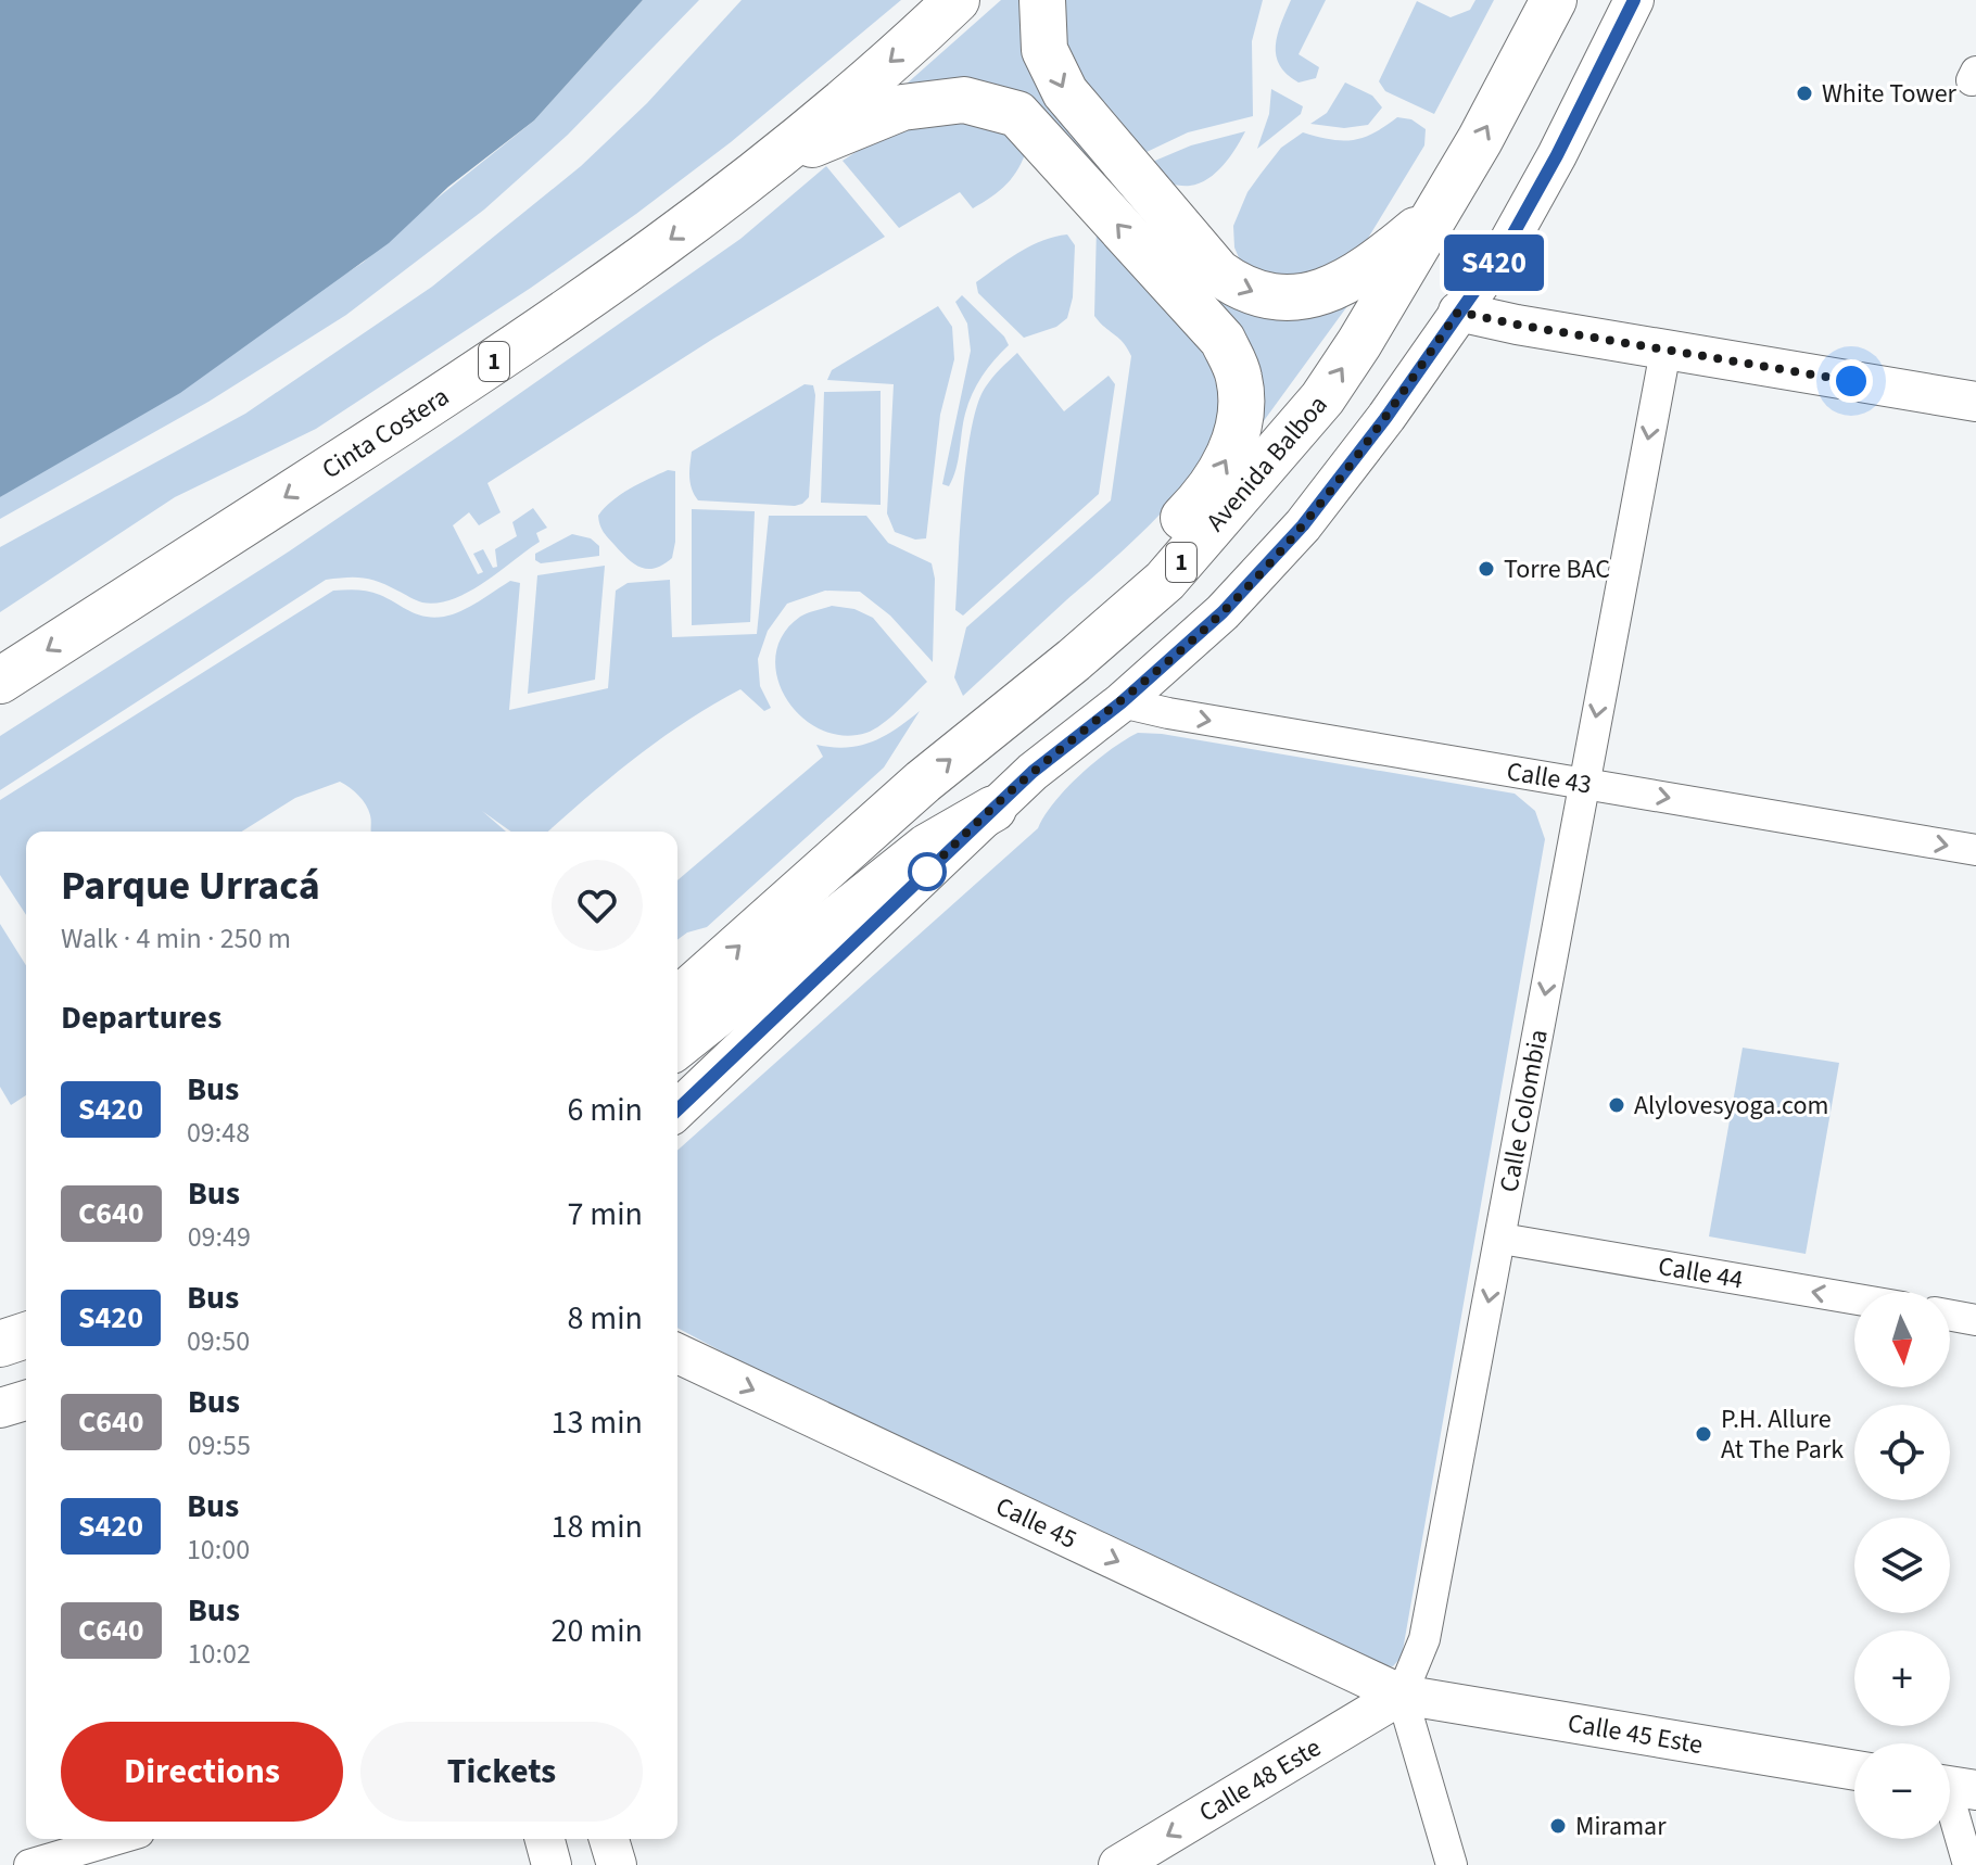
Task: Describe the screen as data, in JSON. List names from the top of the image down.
{
  "streets": {
    "highway": ["1", "Cinta Costera", "Avenida Balboa"],
    "main road": ["Calle 45", "Calle 45 Este", "Calle 48 Este"],
    "street": ["Calle 43", "Calle Colombia", "Calle 44"]
  },
  "crossings": [
    ["Calle 43", "Calle Colombia"],
    ["Calle Colombia", "Calle 44"],
    ["Calle Colombia", "Calle 45"],
    ["Calle Colombia", "Calle 45 Este"],
    ["Calle Colombia", "Calle 48 Este"],
    ["Calle 45", "Calle 45 Este"],
    ["Calle 45", "Calle 48 Este"],
    ["Calle 45 Este", "Calle 48 Este"]
  ],
  "one_way": [
    "Cinta Costera",
    "Avenida Balboa",
    "Calle 43",
    "Calle Colombia",
    "Calle 44",
    "Calle 45",
    "Calle 48 Este"
  ],
  "places": [
    "White Tower",
    "Torre BAC",
    "Alylovesyoga.com",
    "P.H. Allure At The Park",
    "Miramar"
  ],
  "lines": ["bus line S420"],
  "north": "bottom",
  "page": {
    "on_map": "S420",
    "heading": [
      ["Parque Urracá", "Walk · 4 min · 250 m"],
      "Departures"
    ],
    "list": [
      {
        "mark": "S420",
        "name": "Bus",
        "note": "09:48",
        "value": "6 min"
      },
      {
        "mark": "C640",
        "name": "Bus",
        "note": "09:49",
        "value": "7 min"
      },
      {
        "mark": "S420",
        "name": "Bus",
        "note": "09:50",
        "value": "8 min"
      },
      {
        "mark": "C640",
        "name": "Bus",
        "note": "09:55",
        "value": "13 min"
      },
      {
        "mark": "S420",
        "name": "Bus",
        "note": "10:00",
        "value": "18 min"
      },
      {
        "mark": "C640",
        "name": "Bus",
        "note": "10:02",
        "value": "20 min"
      }
    ],
    "map_buttons": ["+", "−"],
    "buttons": ["Directions", "Tickets"]
  }
}
